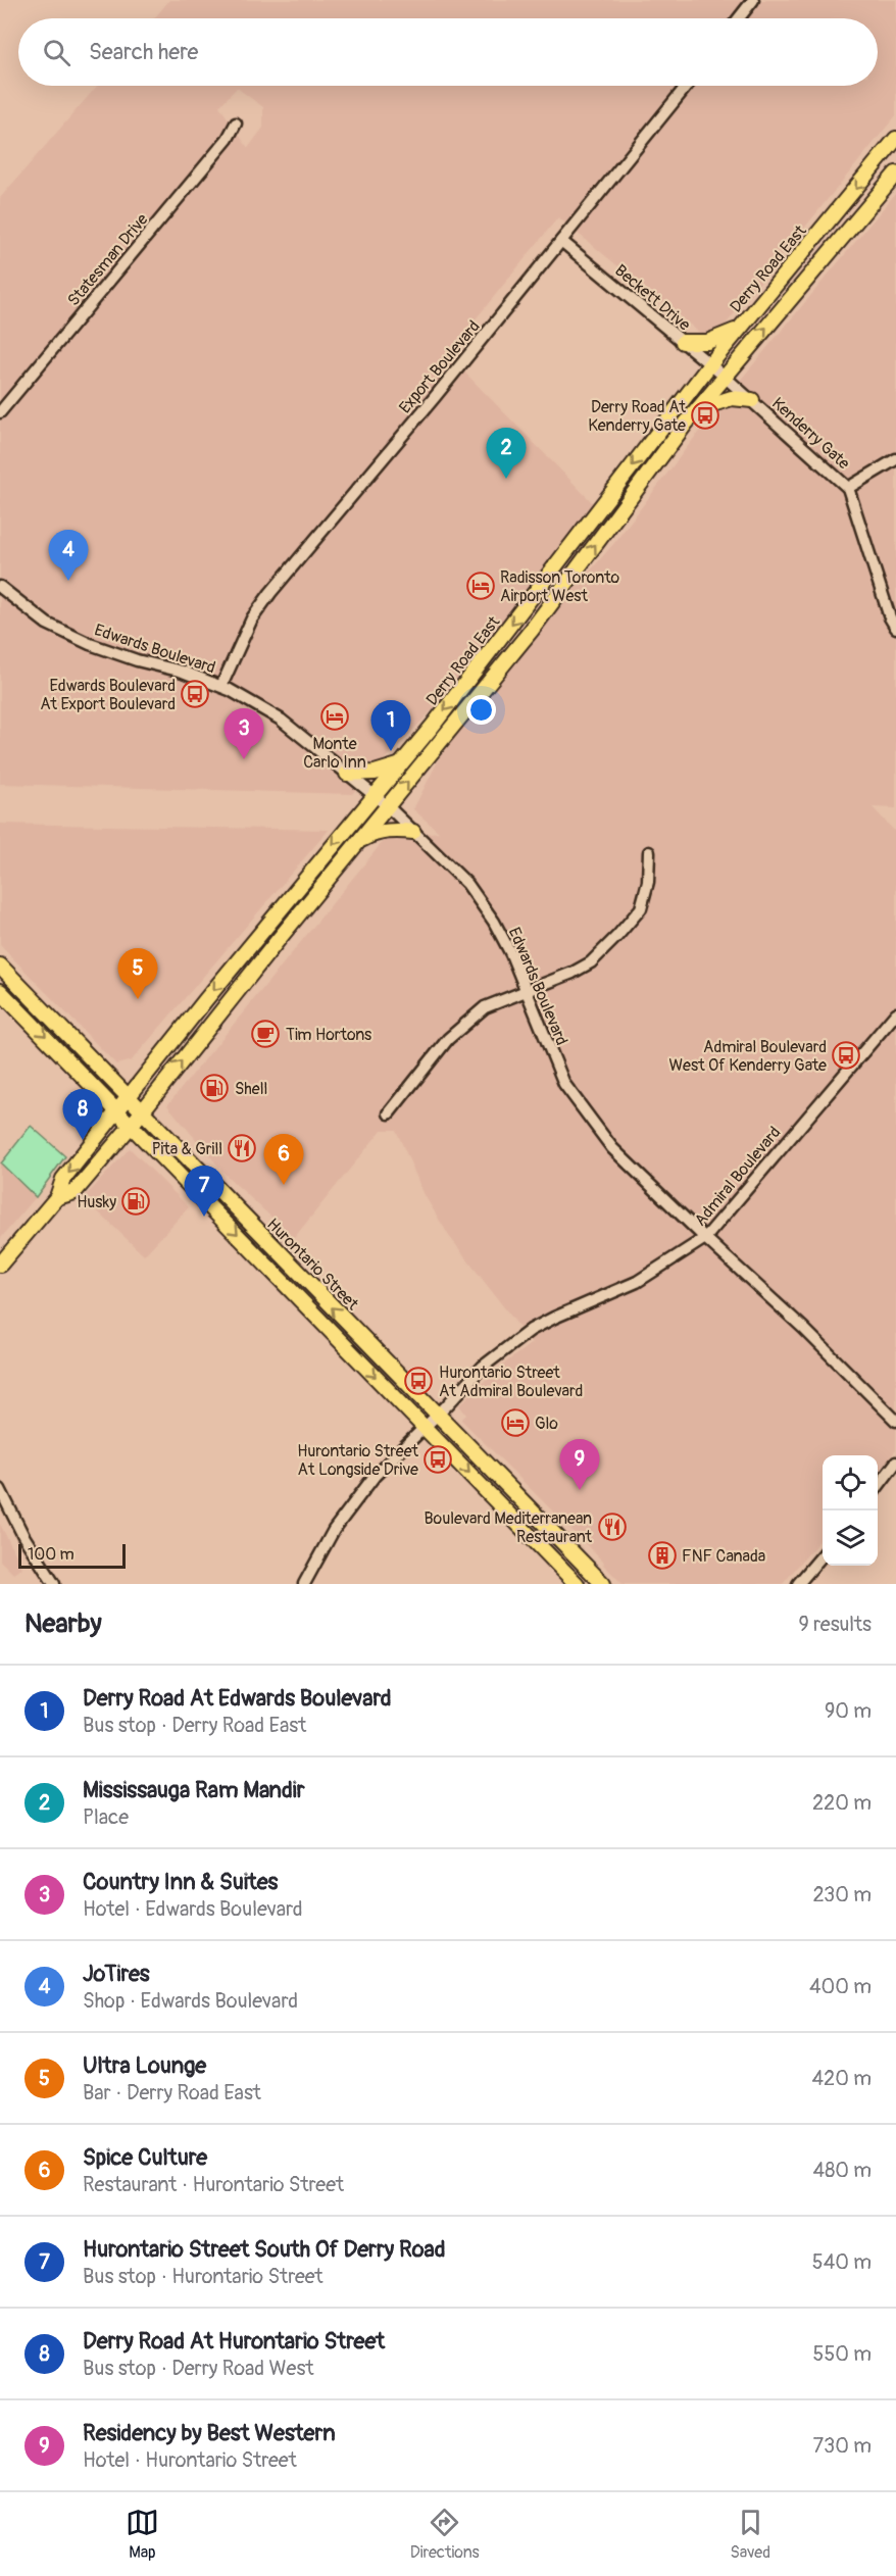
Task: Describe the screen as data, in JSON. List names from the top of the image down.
{
  "streets": {
    "main road": ["Derry Road East", "Hurontario Street"],
    "street": [
      "Statesman Drive",
      "Beckett Drive",
      "Export Boulevard",
      "Kenderry Gate",
      "Edwards Boulevard",
      "Admiral Boulevard"
    ]
  },
  "crossings": [
    ["Derry Road East", "Beckett Drive"],
    ["Derry Road East", "Kenderry Gate"],
    ["Derry Road East", "Edwards Boulevard"],
    ["Derry Road East", "Hurontario Street"],
    ["Beckett Drive", "Export Boulevard"],
    ["Beckett Drive", "Kenderry Gate"],
    ["Export Boulevard", "Edwards Boulevard"],
    ["Edwards Boulevard", "Admiral Boulevard"],
    ["Admiral Boulevard", "Hurontario Street"]
  ],
  "places": {
    "bus stop": [
      "Derry Road At Kenderry Gate",
      "Edwards Boulevard At Export Boulevard",
      "Admiral Boulevard West Of Kenderry Gate",
      "Hurontario Street At Admiral Boulevard",
      "Hurontario Street At Longside Drive"
    ],
    "hotel": ["Radisson Toronto Airport West", "Monte Carlo Inn", "Glo"],
    "cafe": ["Tim Hortons"],
    "fuel station": ["Shell", "Husky"],
    "restaurant": ["Pita & Grill", "Boulevard Mediterranean Restaurant"],
    "building": ["FNF Canada"]
  },
  "scale_bar": "100 m",
  "page": {
    "search": "Search here",
    "pins": [
      "2",
      "4",
      "1",
      "3",
      "5",
      "8",
      "6",
      "7",
      "9"
    ],
    "scale": "100 m",
    "heading": ["Nearby", "9 results"],
    "list": [
      {
        "mark": "1",
        "name": "Derry Road At Edwards Boulevard",
        "note": "Bus stop · Derry Road East",
        "value": "90 m"
      },
      {
        "mark": "2",
        "name": "Mississauga Ram Mandir",
        "note": "Place",
        "value": "220 m"
      },
      {
        "mark": "3",
        "name": "Country Inn & Suites",
        "note": "Hotel · Edwards Boulevard",
        "value": "230 m"
      },
      {
        "mark": "4",
        "name": "JoTires",
        "note": "Shop · Edwards Boulevard",
        "value": "400 m"
      },
      {
        "mark": "5",
        "name": "Ultra Lounge",
        "note": "Bar · Derry Road East",
        "value": "420 m"
      },
      {
        "mark": "6",
        "name": "Spice Culture",
        "note": "Restaurant · Hurontario Street",
        "value": "480 m"
      },
      {
        "mark": "7",
        "name": "Hurontario Street South Of Derry Road",
        "note": "Bus stop · Hurontario Street",
        "value": "540 m"
      },
      {
        "mark": "8",
        "name": "Derry Road At Hurontario Street",
        "note": "Bus stop · Derry Road West",
        "value": "550 m"
      },
      {
        "mark": "9",
        "name": "Residency by Best Western",
        "note": "Hotel · Hurontario Street",
        "value": "730 m"
      }
    ],
    "nav": ["Map", "Directions", "Saved"]
  }
}
